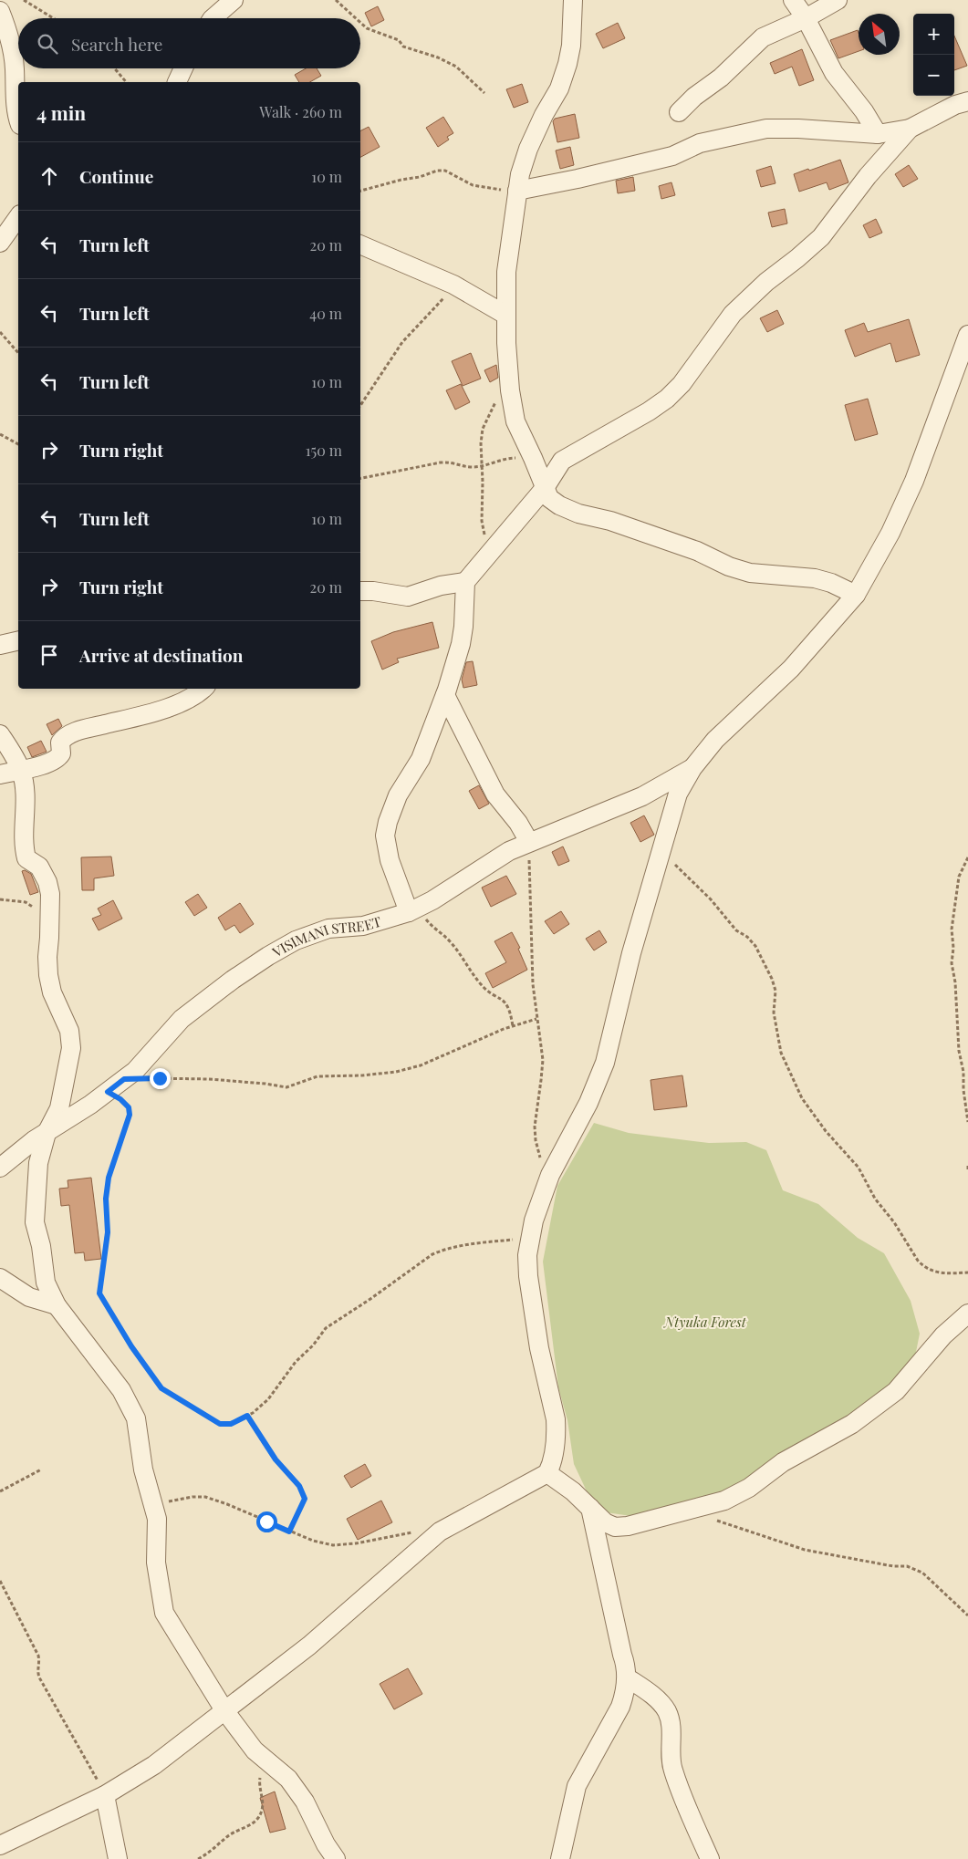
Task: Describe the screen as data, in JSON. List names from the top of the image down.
{
  "streets": {
    "street": ["VISIMANI STREET"]
  },
  "parks": ["Ntyuka Forest"],
  "north": "top left",
  "page": {
    "map_buttons": ["+", "−"],
    "search": "Search here",
    "heading": ["4 min", "Walk · 260 m"],
    "list": [
      ["Continue", "10 m"],
      ["Turn left", "20 m"],
      ["Turn left", "40 m"],
      ["Turn left", "10 m"],
      ["Turn right", "150 m"],
      ["Turn left", "10 m"],
      ["Turn right", "20 m"],
      "Arrive at destination"
    ]
  }
}
